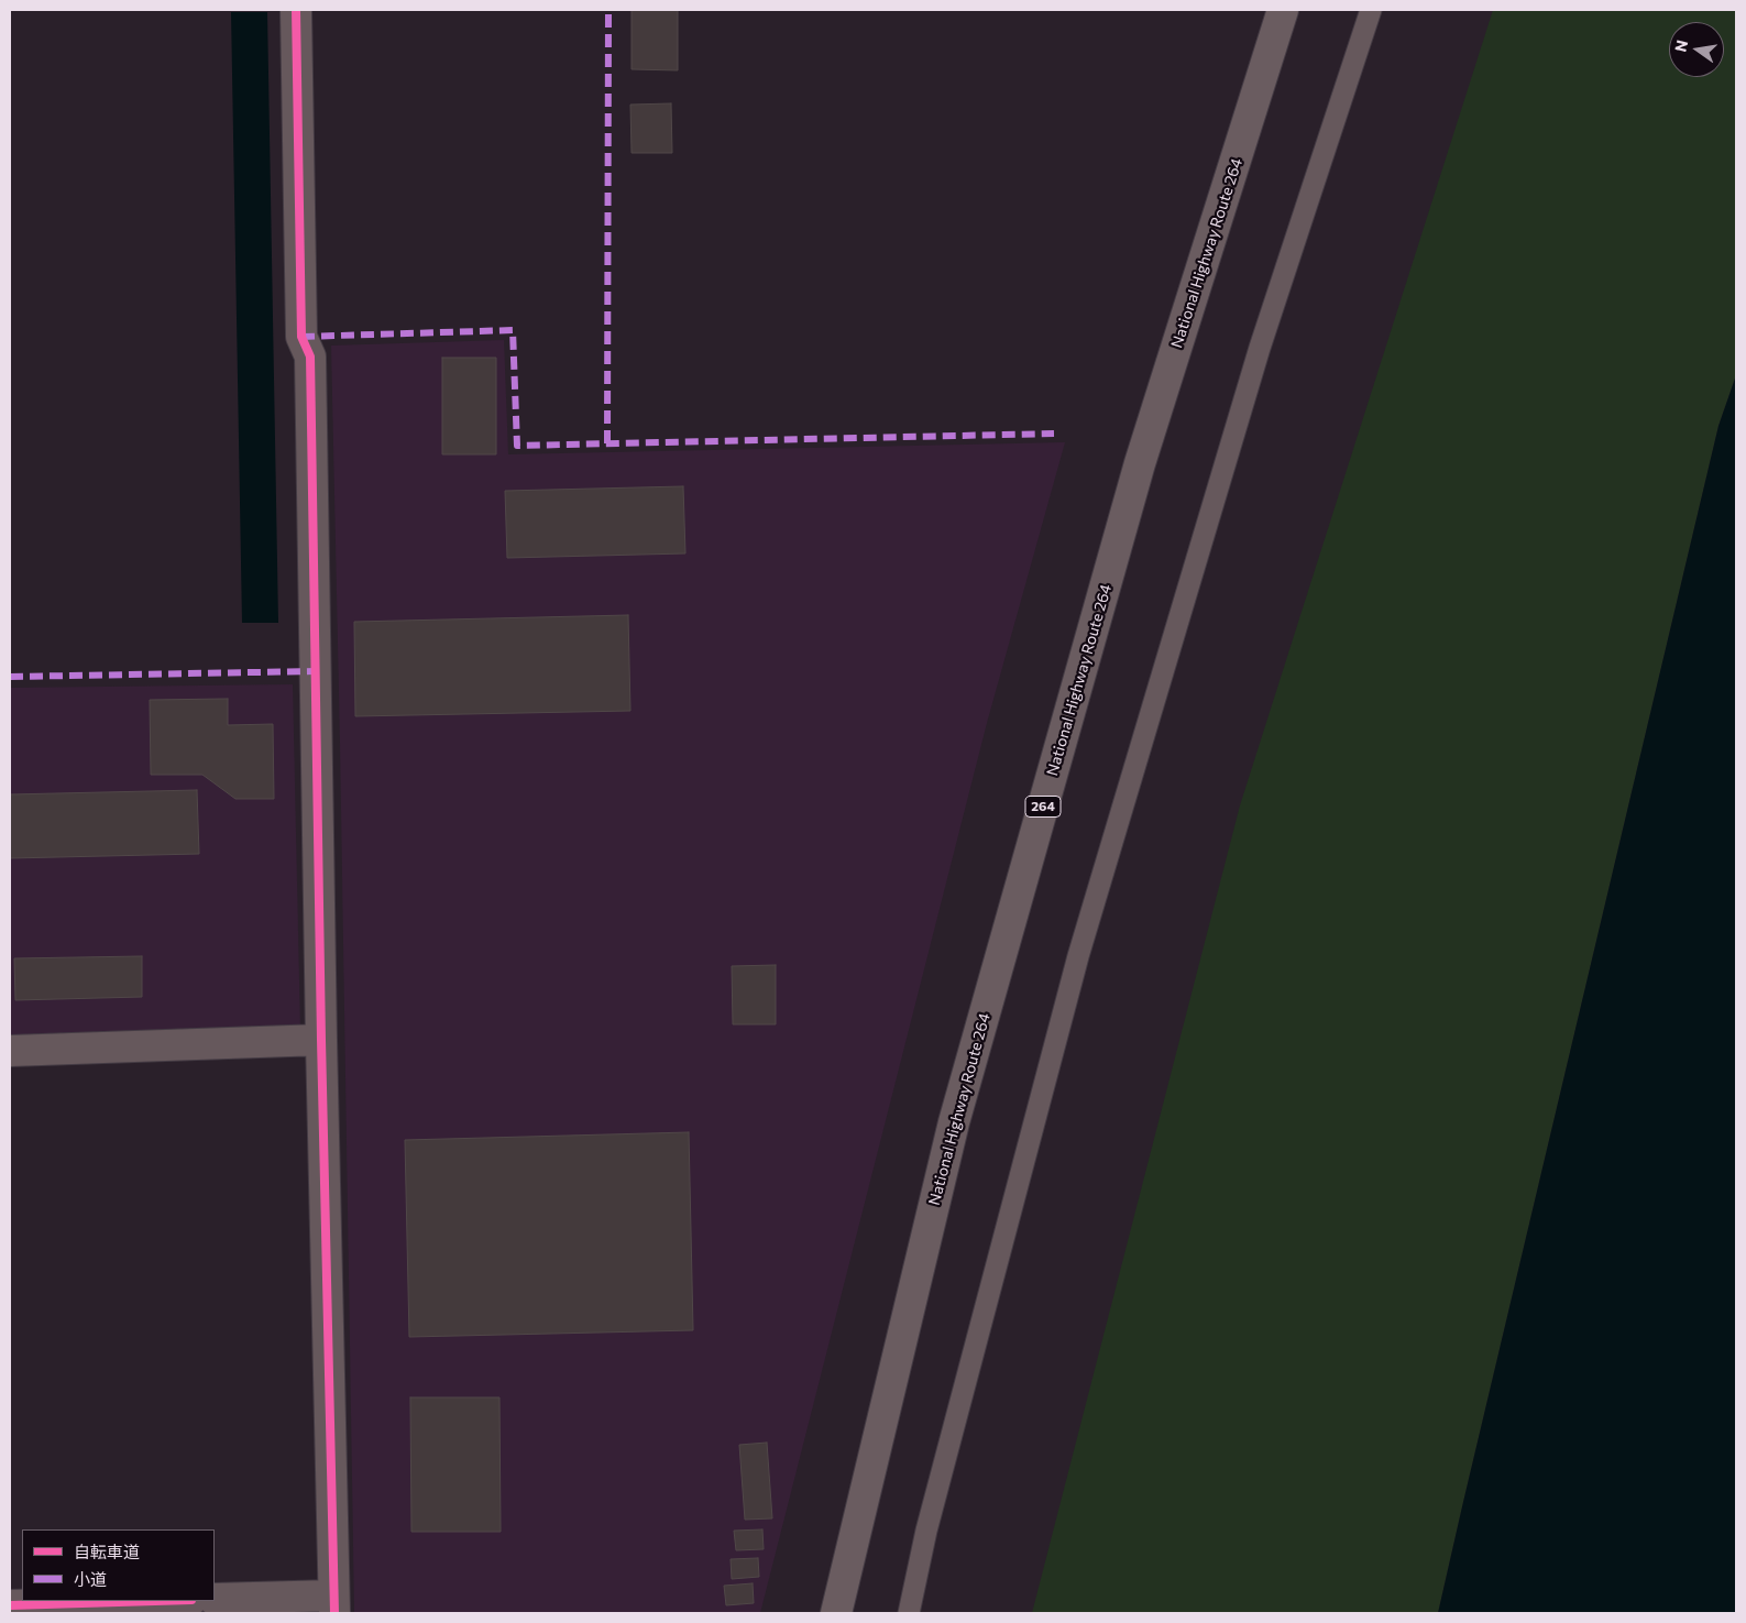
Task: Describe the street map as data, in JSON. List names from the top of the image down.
{
  "streets": {
    "highway": ["National Highway Route 264", "264"]
  },
  "legend": ["自転車道", "小道"],
  "north": "left"
}
